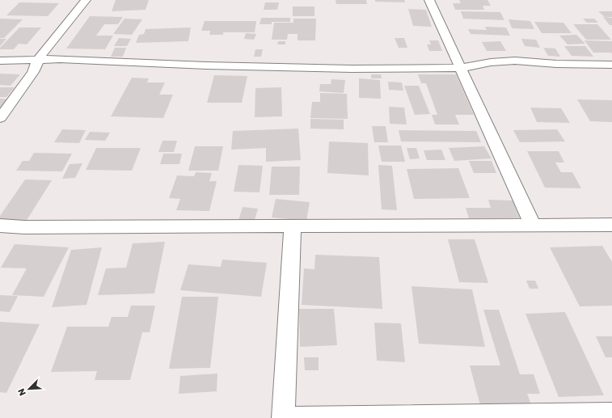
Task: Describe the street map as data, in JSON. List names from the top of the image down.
{
  "north": "bottom left"
}
